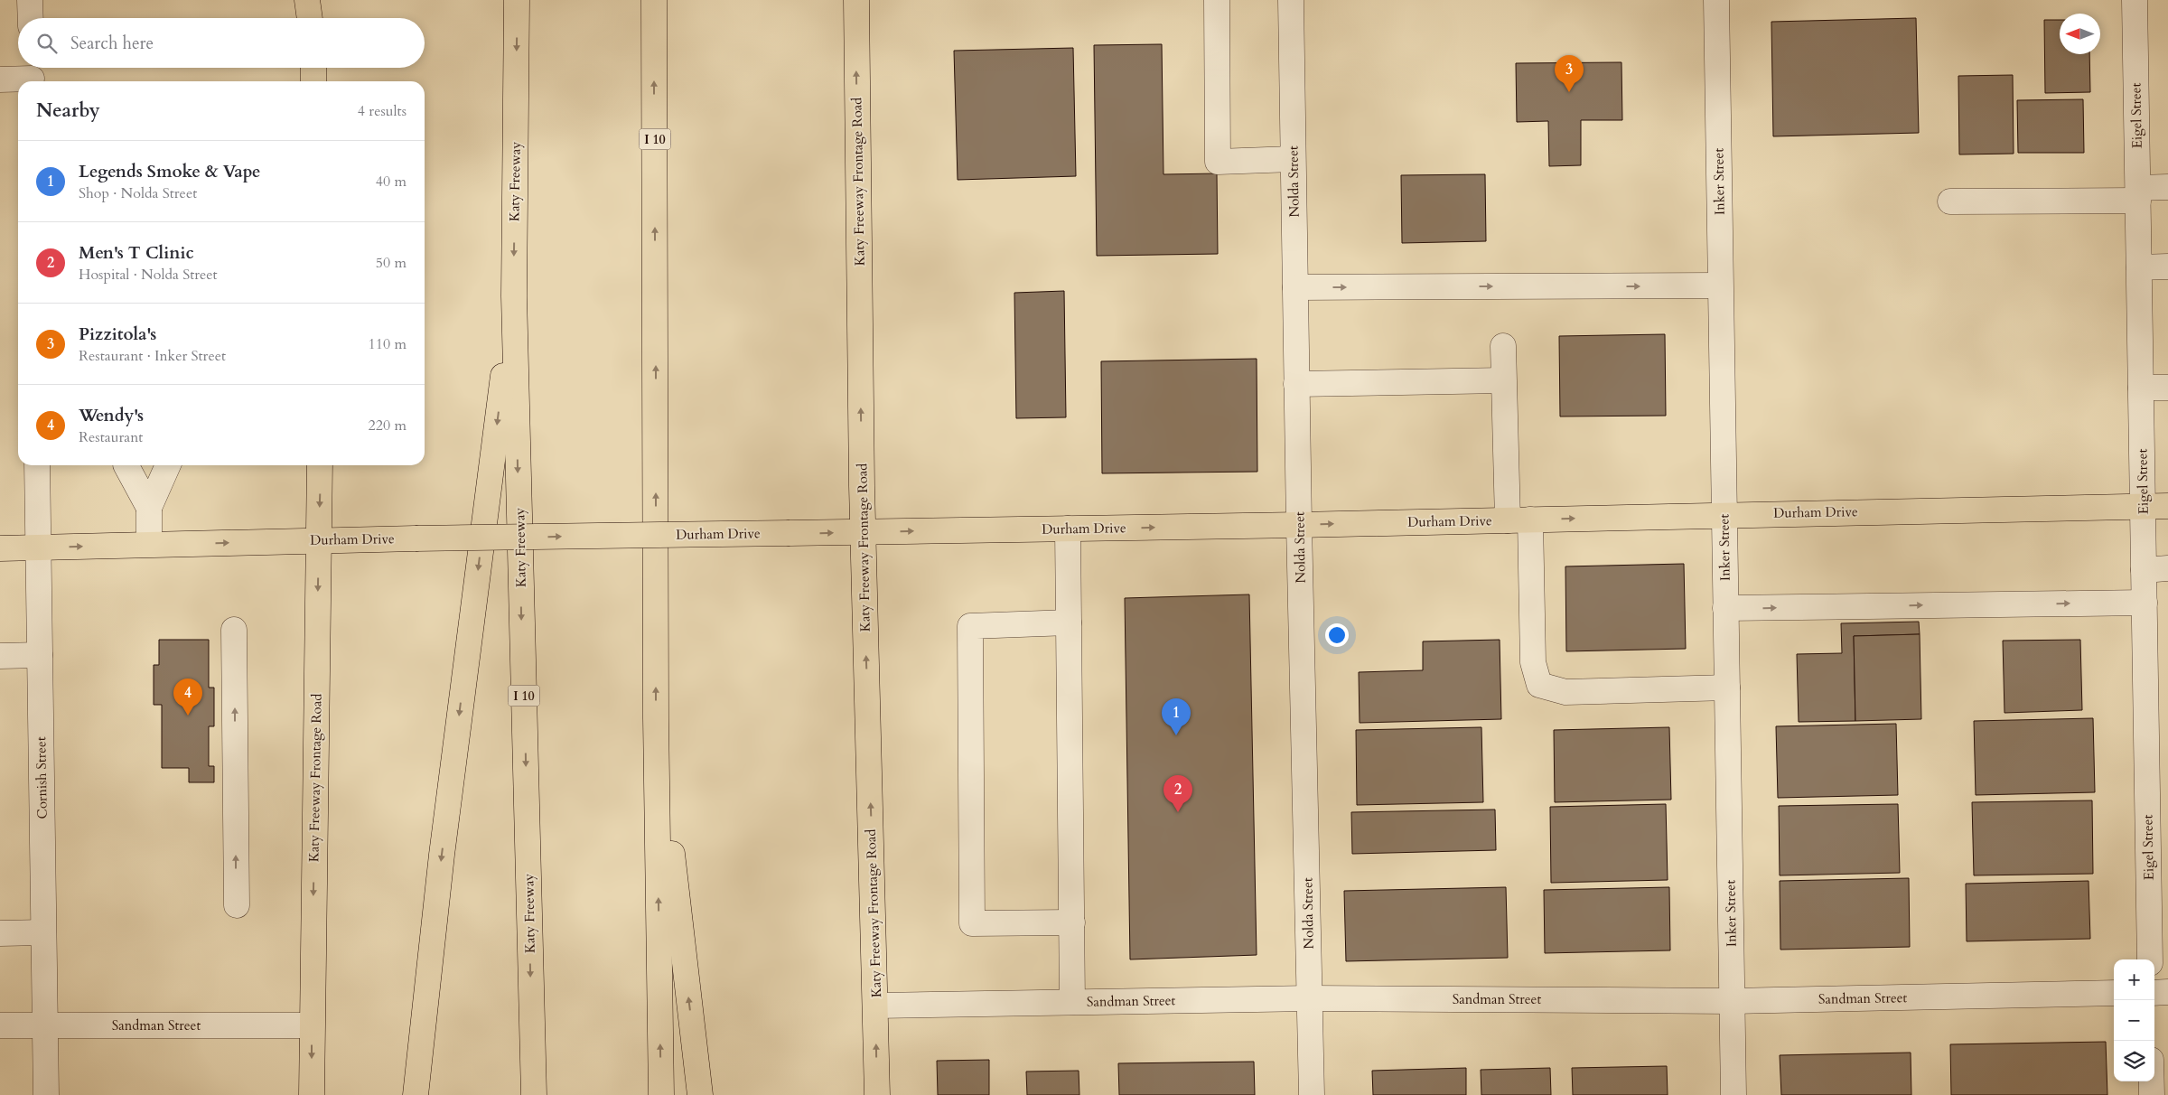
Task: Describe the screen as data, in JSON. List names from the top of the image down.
{
  "streets": {
    "main road": [
      "I 10",
      "Katy Freeway",
      "Katy Freeway Frontage Road",
      "Durham Drive"
    ],
    "street": [
      "Eigel Street",
      "Nolda Street",
      "Inker Street",
      "Cornish Street",
      "Sandman Street"
    ]
  },
  "crossings": [
    ["Eigel Street", "Durham Drive"],
    ["Katy Freeway Frontage Road", "Durham Drive"],
    ["Katy Freeway Frontage Road", "Sandman Street"],
    ["Nolda Street", "Durham Drive"],
    ["Nolda Street", "Sandman Street"],
    ["Inker Street", "Durham Drive"],
    ["Inker Street", "Sandman Street"],
    ["Durham Drive", "Cornish Street"],
    ["Cornish Street", "Sandman Street"]
  ],
  "one_way": ["Durham Drive"],
  "north": "left",
  "page": {
    "search": "Search here",
    "pins": [
      "3",
      "4",
      "1",
      "2"
    ],
    "heading": ["Nearby", "4 results"],
    "list": [
      {
        "mark": "1",
        "name": "Legends Smoke & Vape",
        "note": "Shop · Nolda Street",
        "value": "40 m"
      },
      {
        "mark": "2",
        "name": "Men's T Clinic",
        "note": "Hospital · Nolda Street",
        "value": "50 m"
      },
      {
        "mark": "3",
        "name": "Pizzitola's",
        "note": "Restaurant · Inker Street",
        "value": "110 m"
      },
      {
        "mark": "4",
        "name": "Wendy's",
        "note": "Restaurant",
        "value": "220 m"
      }
    ],
    "map_buttons": ["+", "−"]
  }
}
